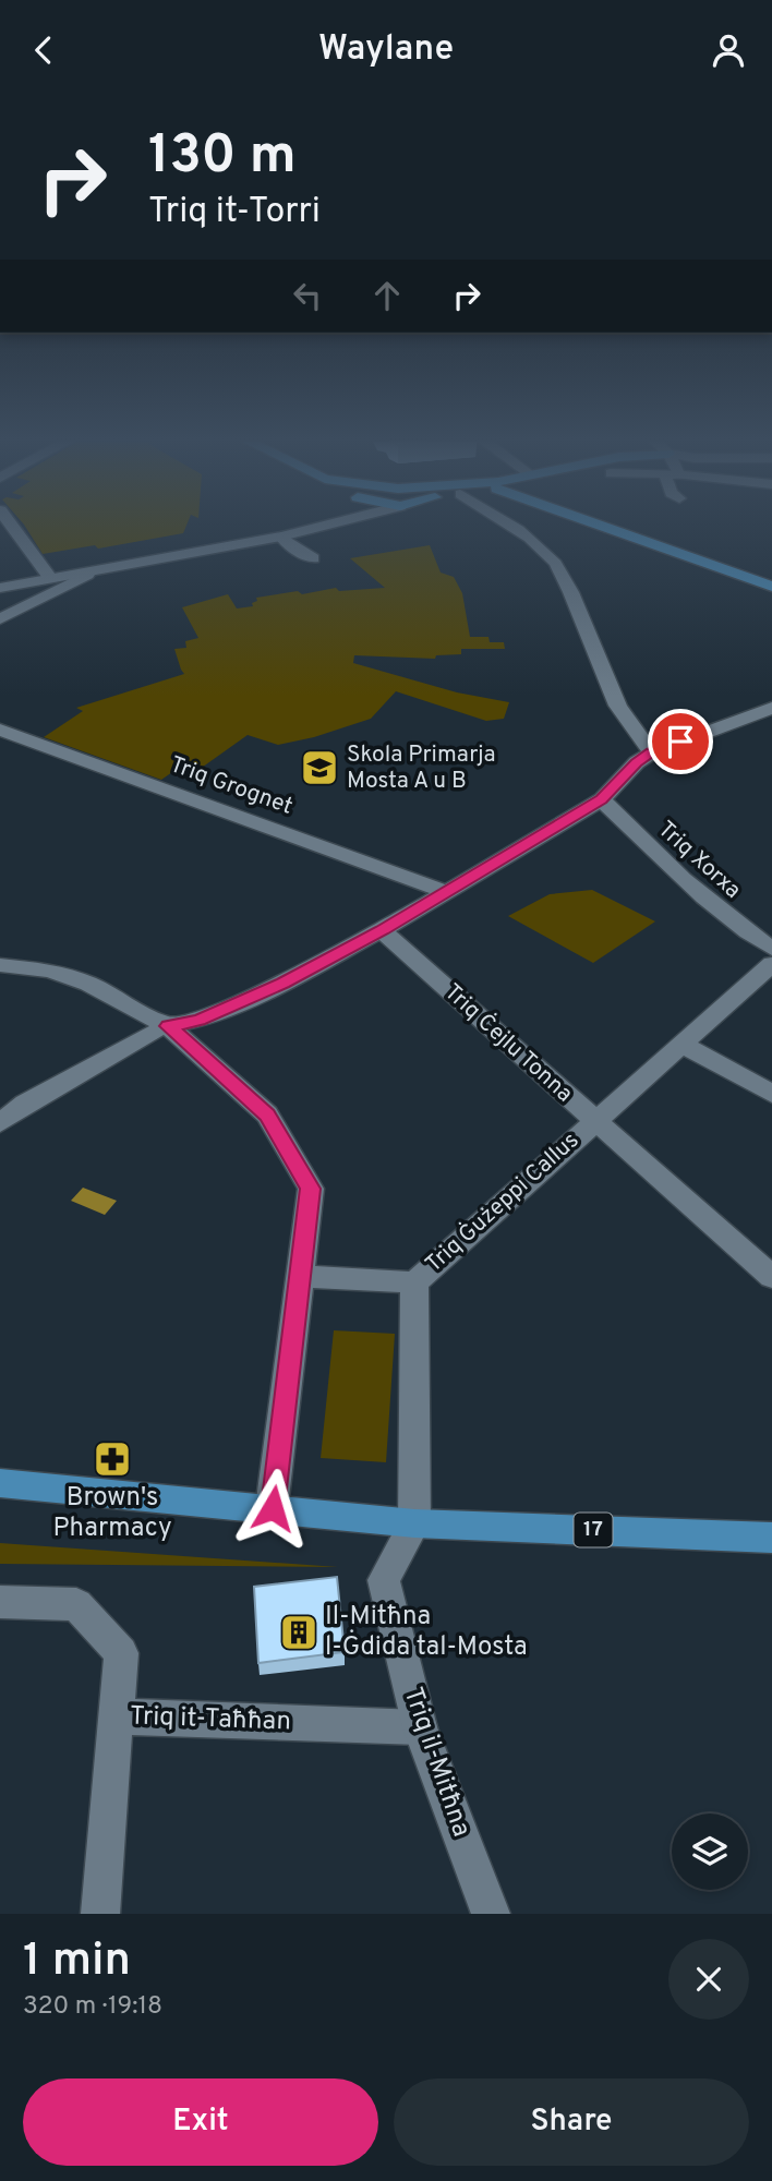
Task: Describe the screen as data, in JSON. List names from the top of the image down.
{
  "streets": {
    "main road": ["17"],
    "street": [
      "Triq Grognet",
      "Triq Xorxa",
      "Triq Ċejlu Tonna",
      "Triq Ġużeppi Callus",
      "Triq it-Taħħan",
      "Triq il-Mitħna"
    ]
  },
  "crossings": [
    ["Triq Ċejlu Tonna", "Triq Ġużeppi Callus"],
    ["Triq Ġużeppi Callus", "17"],
    ["Triq Ġużeppi Callus", "Triq il-Mitħna"],
    ["17", "Triq il-Mitħna"],
    ["Triq it-Taħħan", "Triq il-Mitħna"]
  ],
  "places": {
    "school or university": ["Skola Primarja Mosta A u B"],
    "pharmacy": ["Brown's Pharmacy"],
    "building": ["Il-Mitħna l-Ġdida tal-Mosta"]
  },
  "page": {
    "header": "Waylane",
    "turn": ["130 m", "Triq it-Torri"],
    "heading": ["1 min", "320 m · 19:18"],
    "buttons": ["Exit", "Share"]
  }
}
